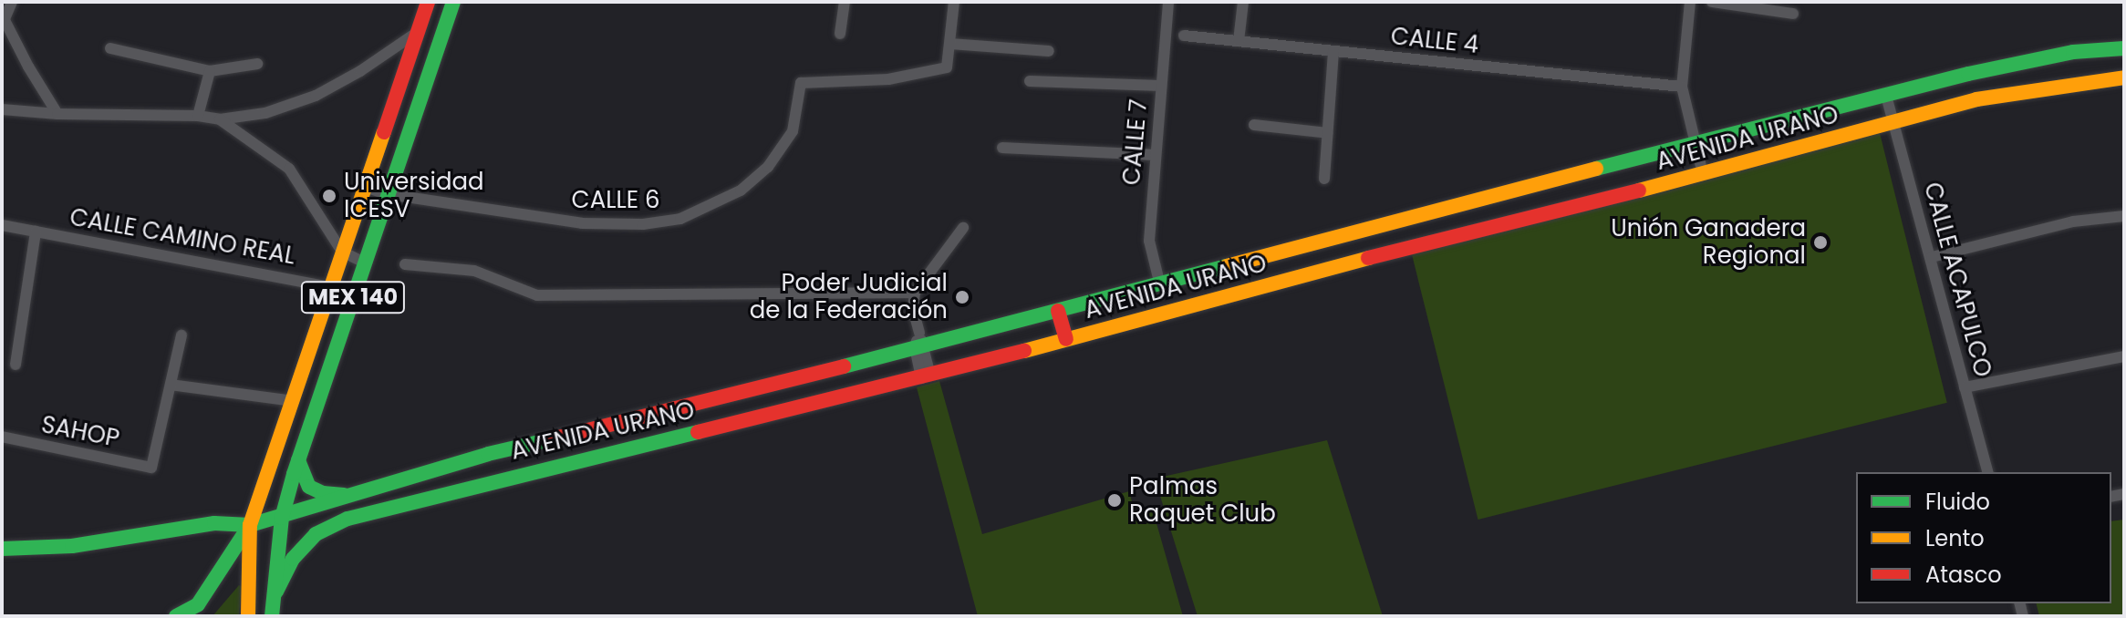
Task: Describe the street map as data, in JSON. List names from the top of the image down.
{
  "streets": {
    "main road": ["AVENIDA URANO", "MEX 140"],
    "street": [
      "CALLE 4",
      "CALLE 7",
      "CALLE 6",
      "CALLE CAMINO REAL",
      "CALLE ACAPULCO",
      "SAHOP"
    ]
  },
  "crossings": [
    ["AVENIDA URANO", "CALLE 7"],
    ["AVENIDA URANO", "CALLE ACAPULCO"],
    ["AVENIDA URANO", "MEX 140"],
    ["CALLE 6", "MEX 140"],
    ["CALLE CAMINO REAL", "MEX 140"]
  ],
  "places": [
    "Universidad ICESV",
    "Unión Ganadera Regional",
    "Poder Judicial de la Federación",
    "Palmas Raquet Club"
  ],
  "legend": ["Fluido", "Lento", "Atasco"]
}
